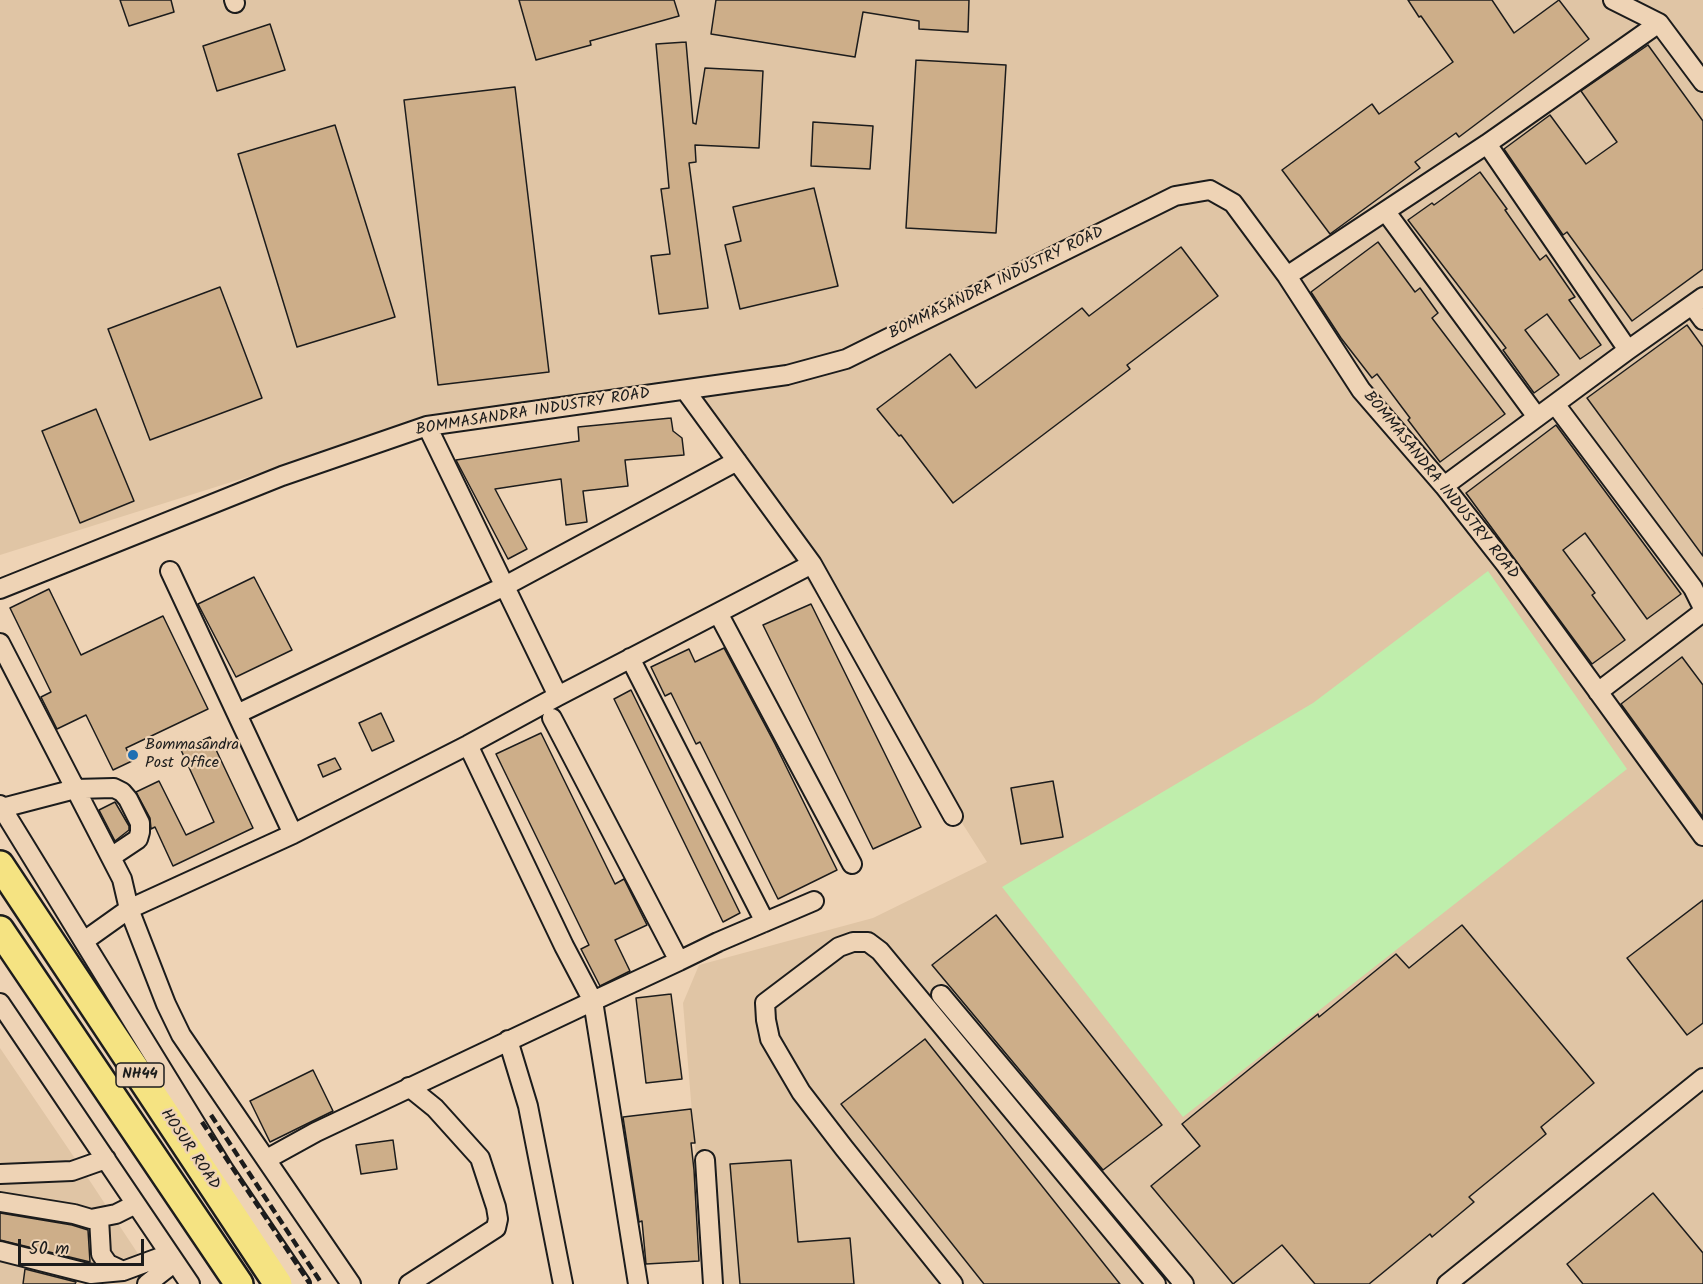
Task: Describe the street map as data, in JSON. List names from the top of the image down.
{
  "streets": {
    "highway": ["NH44", "HOSUR ROAD"],
    "street": ["BOMMASANDRA INDUSTRY ROAD"]
  },
  "places": ["Bommasandra Post Office"],
  "scale_bar": "50 m"
}
